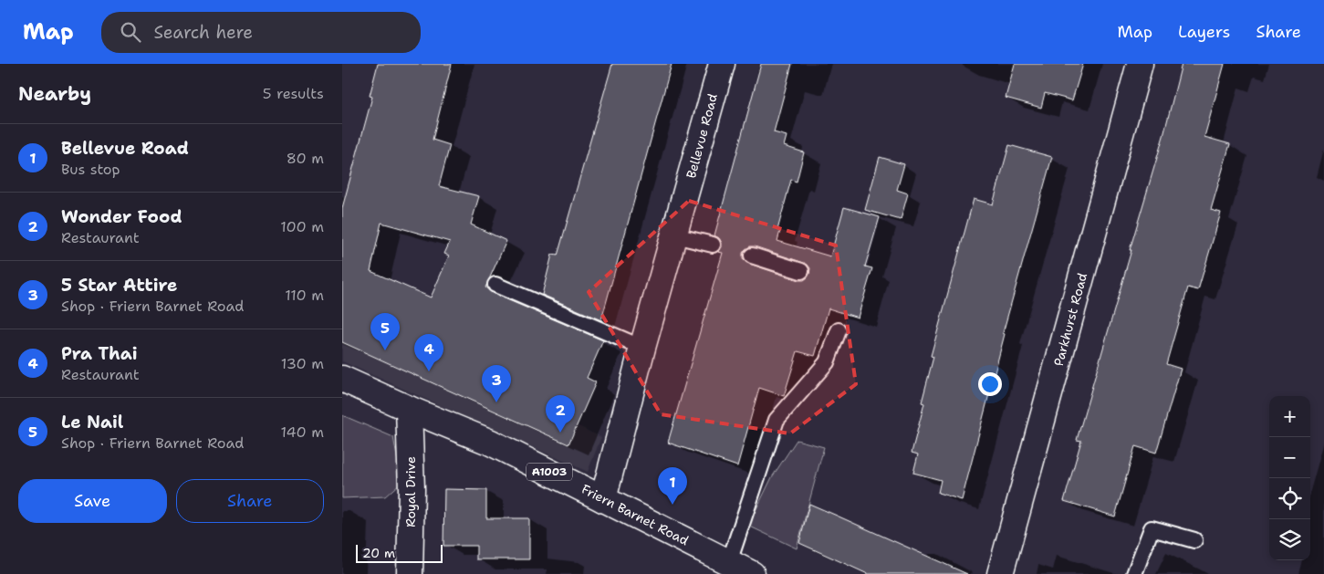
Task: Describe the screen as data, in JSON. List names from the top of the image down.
{
  "streets": {
    "street": [
      "Bellevue Road",
      "Parkhurst Road",
      "A1003",
      "Royal Drive",
      "Friern Barnet Road"
    ]
  },
  "crossings": [
    ["Bellevue Road", "Friern Barnet Road"],
    ["Royal Drive", "Friern Barnet Road"]
  ],
  "scale_bar": "20 m",
  "page": {
    "header": "Map",
    "search": "Search here",
    "nav": ["Map", "Layers", "Share"],
    "heading": ["Nearby", "5 results"],
    "list": [
      {
        "mark": "1",
        "name": "Bellevue Road",
        "note": "Bus stop",
        "value": "80 m"
      },
      {
        "mark": "2",
        "name": "Wonder Food",
        "note": "Restaurant",
        "value": "100 m"
      },
      {
        "mark": "3",
        "name": "5 Star Attire",
        "note": "Shop · Friern Barnet Road",
        "value": "110 m"
      },
      {
        "mark": "4",
        "name": "Pra Thai",
        "note": "Restaurant",
        "value": "130 m"
      },
      {
        "mark": "5",
        "name": "Le Nail",
        "note": "Shop · Friern Barnet Road",
        "value": "140 m"
      }
    ],
    "pins": [
      "5",
      "4",
      "3",
      "2",
      "1"
    ],
    "map_buttons": ["+", "−"],
    "buttons": ["Save", "Share"],
    "scale": "20 m"
  }
}
